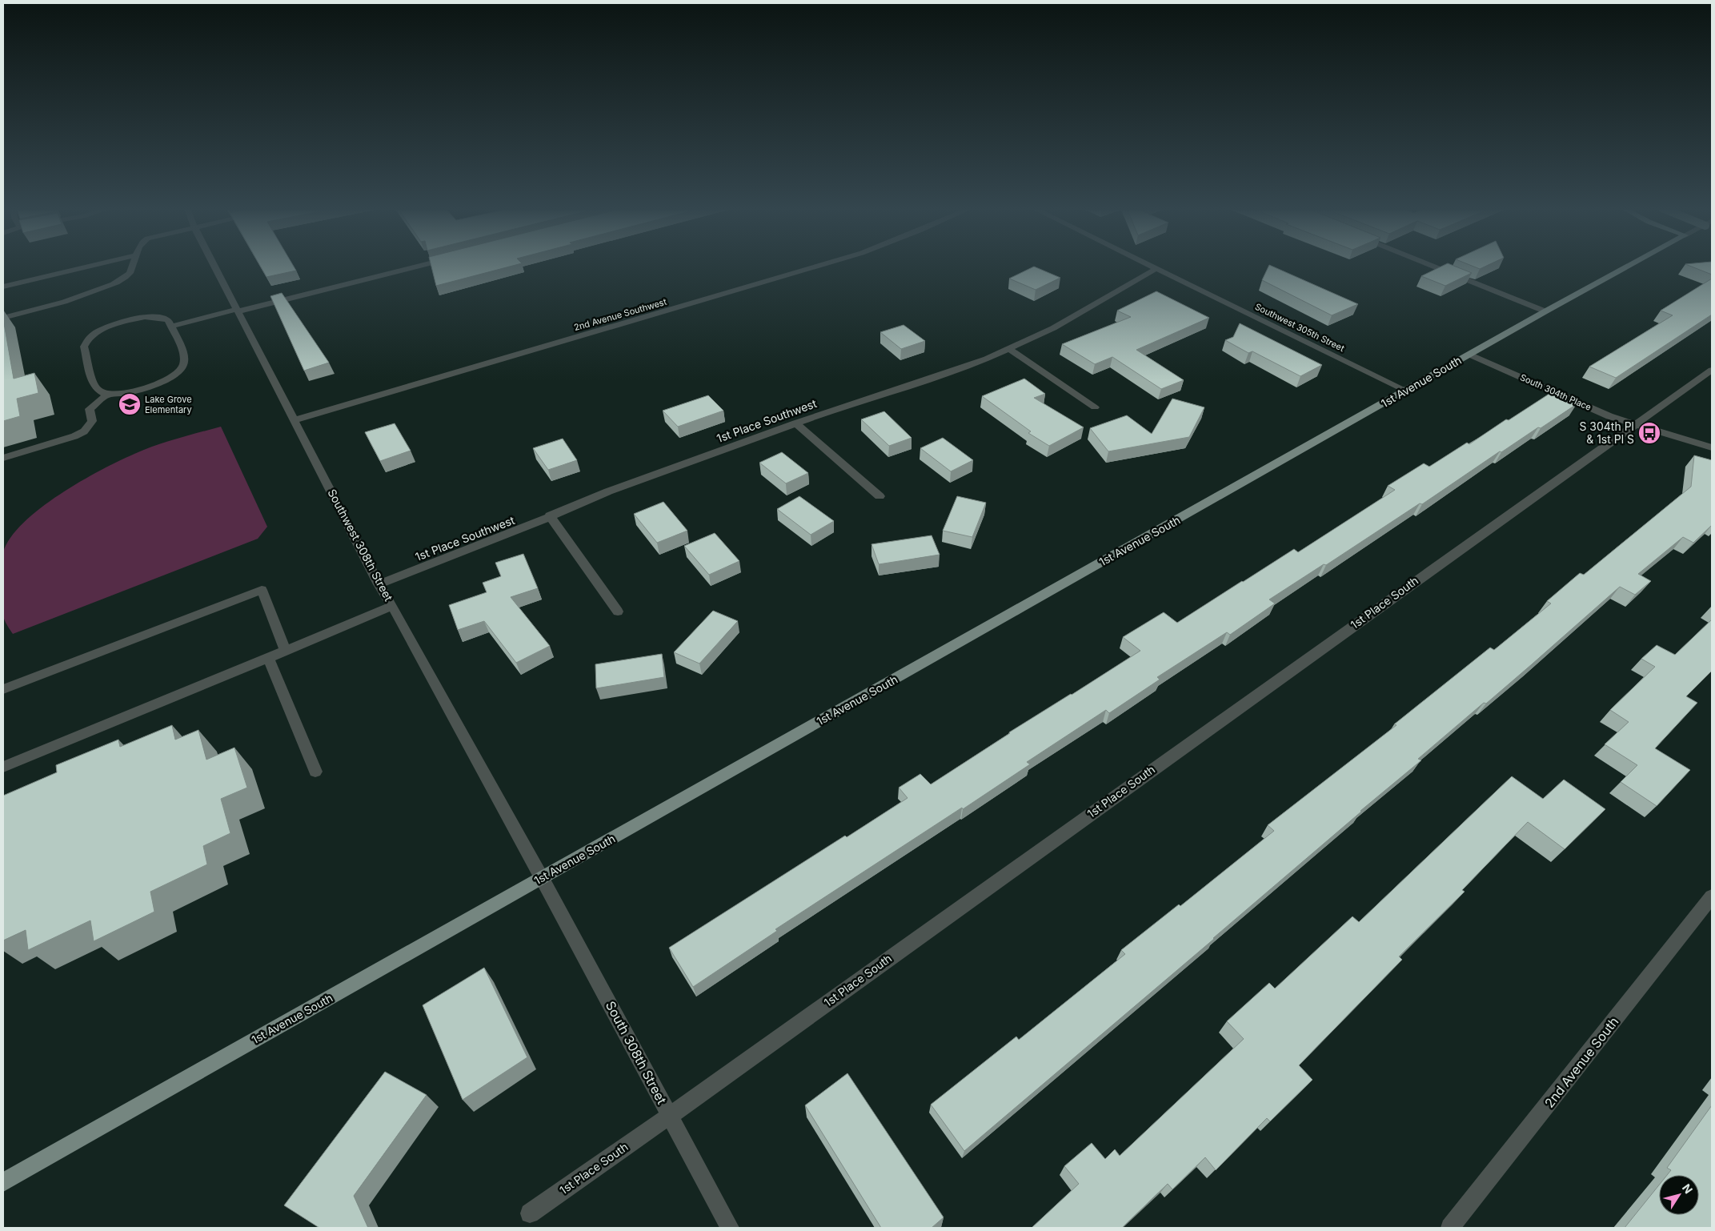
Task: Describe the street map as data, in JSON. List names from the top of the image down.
{
  "streets": {
    "main road": ["1st Avenue South"],
    "street": [
      "2nd Avenue Southwest",
      "Southwest 305th Street",
      "South 304th Place",
      "1st Place Southwest",
      "Southwest 308th Street",
      "1st Place South",
      "South 308th Street",
      "2nd Avenue South"
    ]
  },
  "crossings": [
    ["2nd Avenue Southwest", "Southwest 308th Street"],
    ["Southwest 305th Street", "1st Avenue South"],
    ["Southwest 305th Street", "1st Place Southwest"],
    ["1st Avenue South", "South 304th Place"],
    ["1st Avenue South", "Southwest 308th Street"],
    ["1st Avenue South", "South 308th Street"],
    ["South 304th Place", "1st Place South"],
    ["1st Place Southwest", "Southwest 308th Street"],
    ["Southwest 308th Street", "South 308th Street"],
    ["1st Place South", "South 308th Street"]
  ],
  "places": {
    "school or university": ["Lake Grove Elementary"],
    "bus stop": ["S 304th Pl & 1st Pl S"]
  },
  "north": "top right"
}
